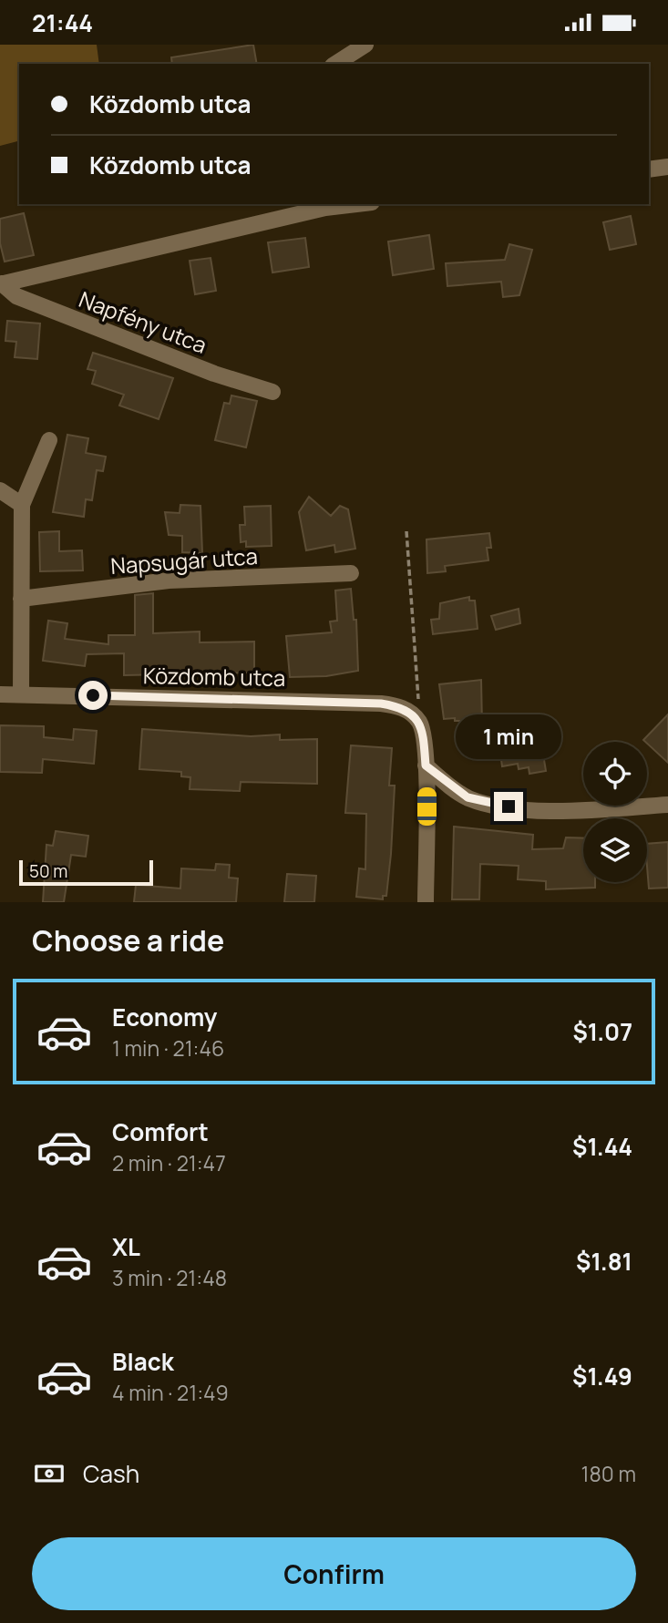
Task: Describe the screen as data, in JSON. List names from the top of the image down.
{
  "streets": {
    "street": ["Napfény utca", "Napsugár utca", "Közdomb utca"]
  },
  "scale_bar": "50 m",
  "page": {
    "status": "21:44",
    "banner": ["Közdomb utca", "Közdomb utca"],
    "bubble": "1 min",
    "scale": "50 m",
    "heading": "Choose a ride",
    "list": [
      {
        "name": "Economy",
        "note": "1 min · 21:46",
        "value": "$1.07"
      },
      {
        "name": "Comfort",
        "note": "2 min · 21:47",
        "value": "$1.44"
      },
      {
        "name": "XL",
        "note": "3 min · 21:48",
        "value": "$1.81"
      },
      {
        "name": "Black",
        "note": "4 min · 21:49",
        "value": "$1.49"
      }
    ],
    "pay": ["Cash", "180 m"],
    "buttons": "Confirm"
  }
}
